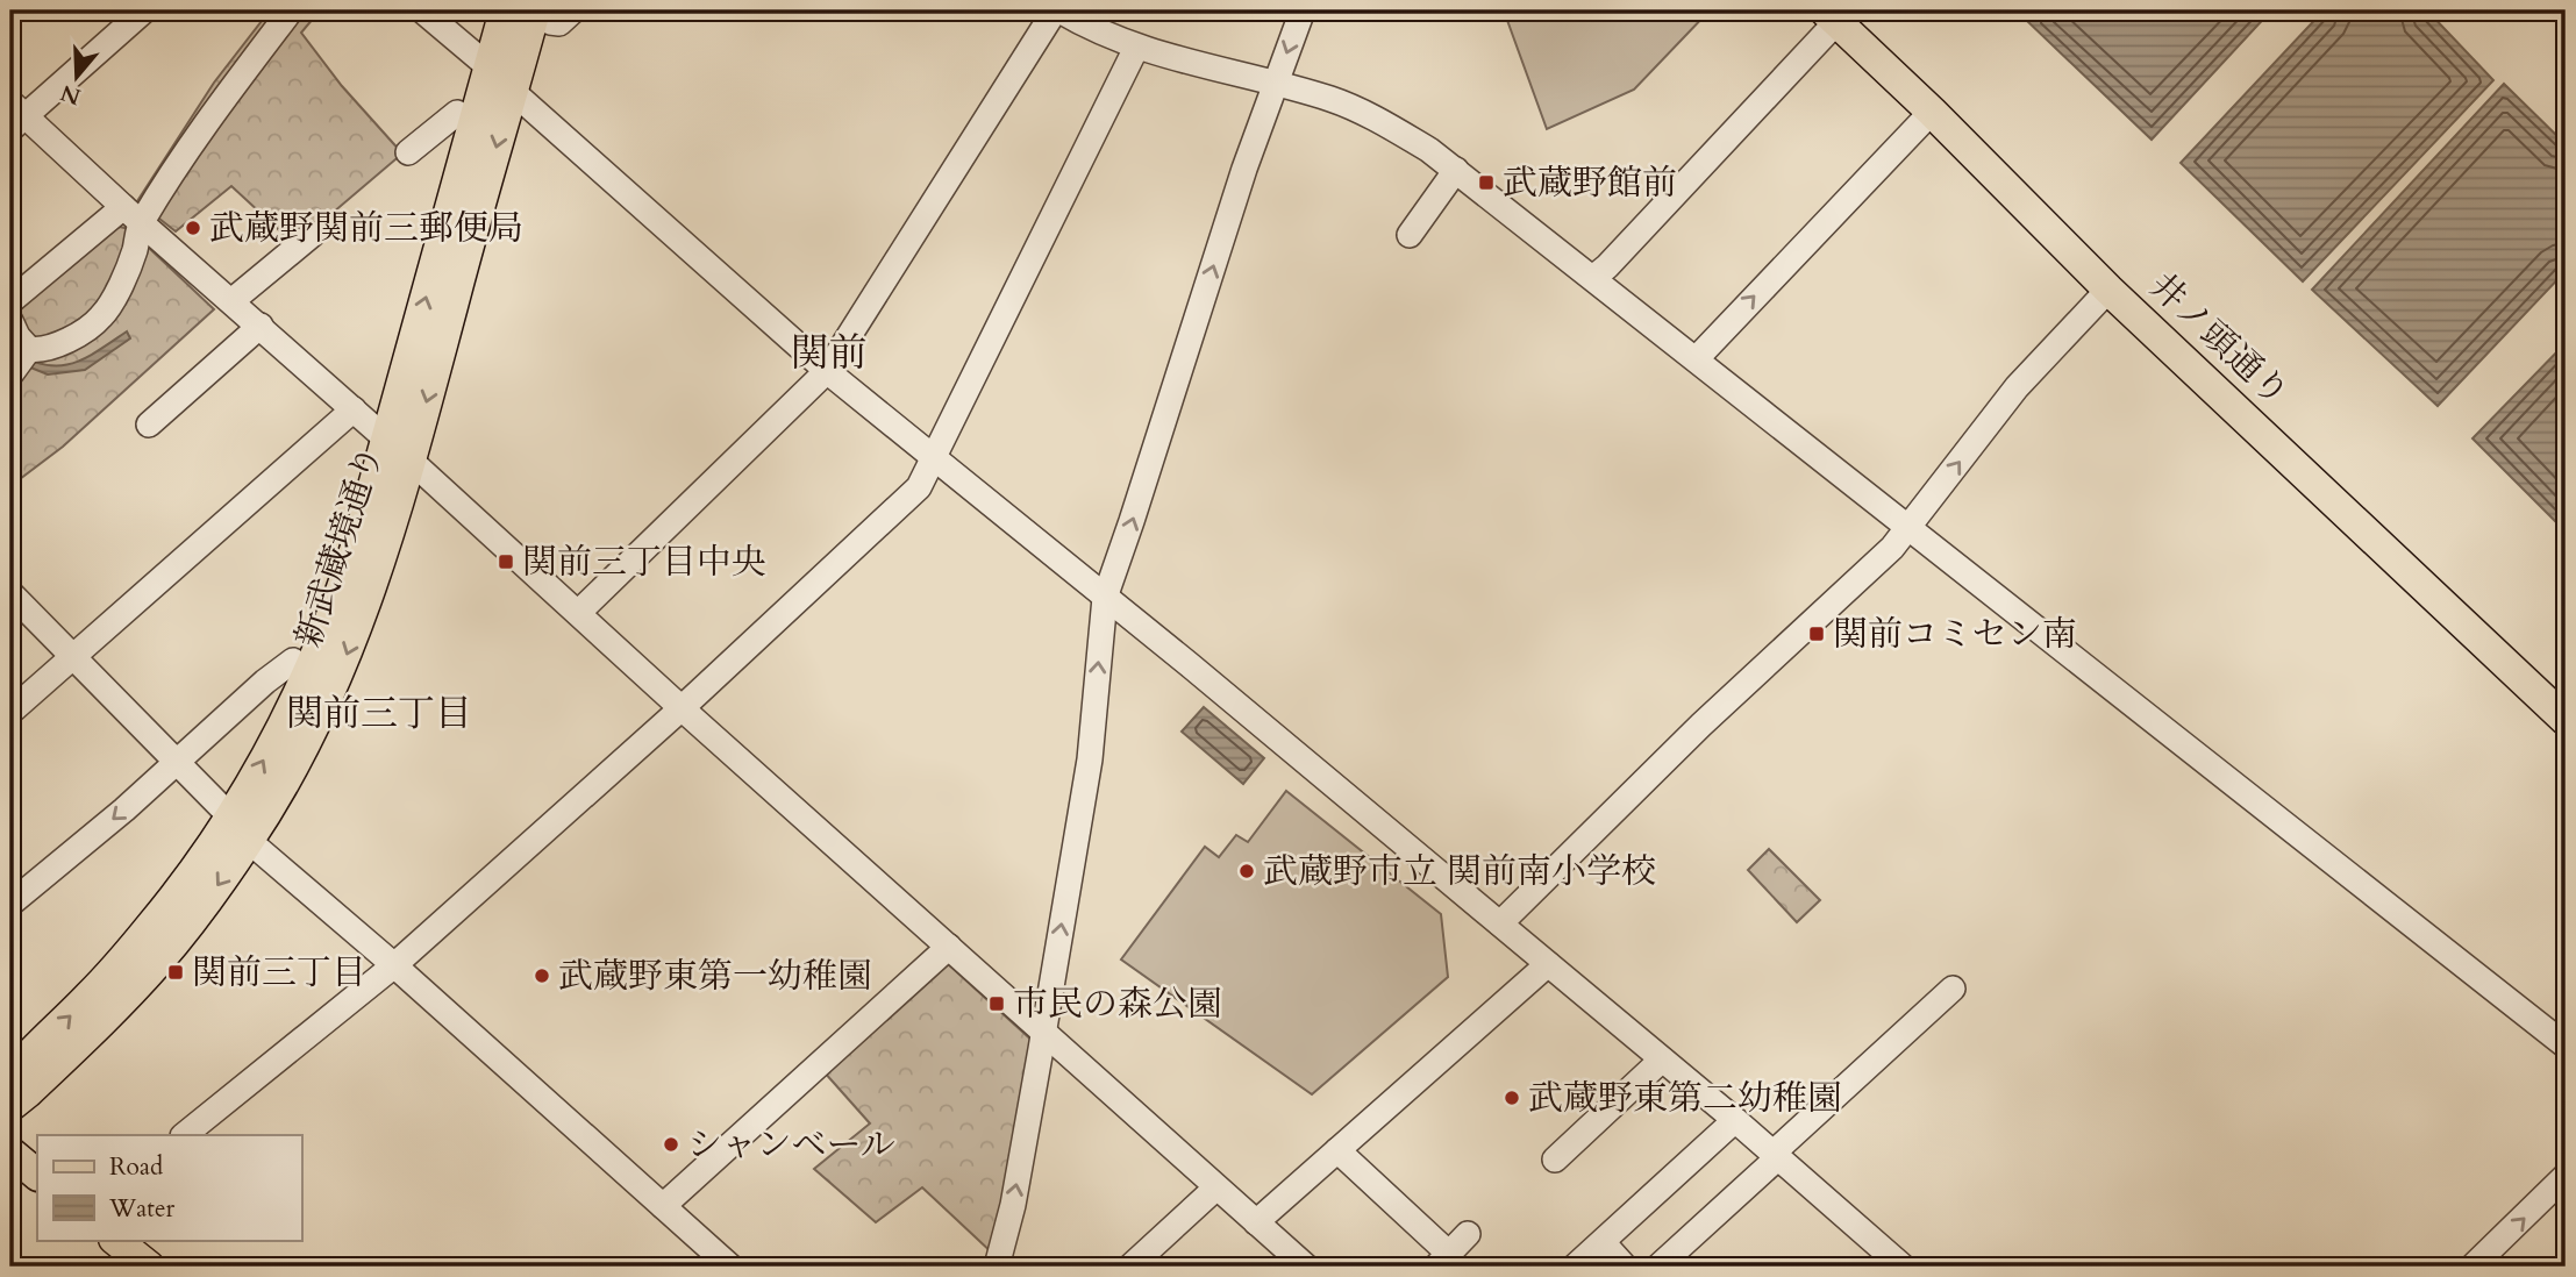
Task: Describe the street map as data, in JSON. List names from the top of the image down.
{
  "streets": {
    "main road": ["井ノ頭通り", "新武蔵境通り"]
  },
  "districts": ["関前", "関前三丁目"],
  "places": {
    "transit": [
      "武蔵野館前",
      "関前三丁目中央",
      "関前コミセン南",
      "関前三丁目",
      "市民の森公園"
    ],
    "other": [
      "武蔵野関前三郵便局",
      "武蔵野市立 関前南小学校",
      "武蔵野東第一幼稚園",
      "武蔵野東第二幼稚園",
      "シャンベール"
    ]
  },
  "legend": ["Road", "Water"],
  "north": "bottom"
}
